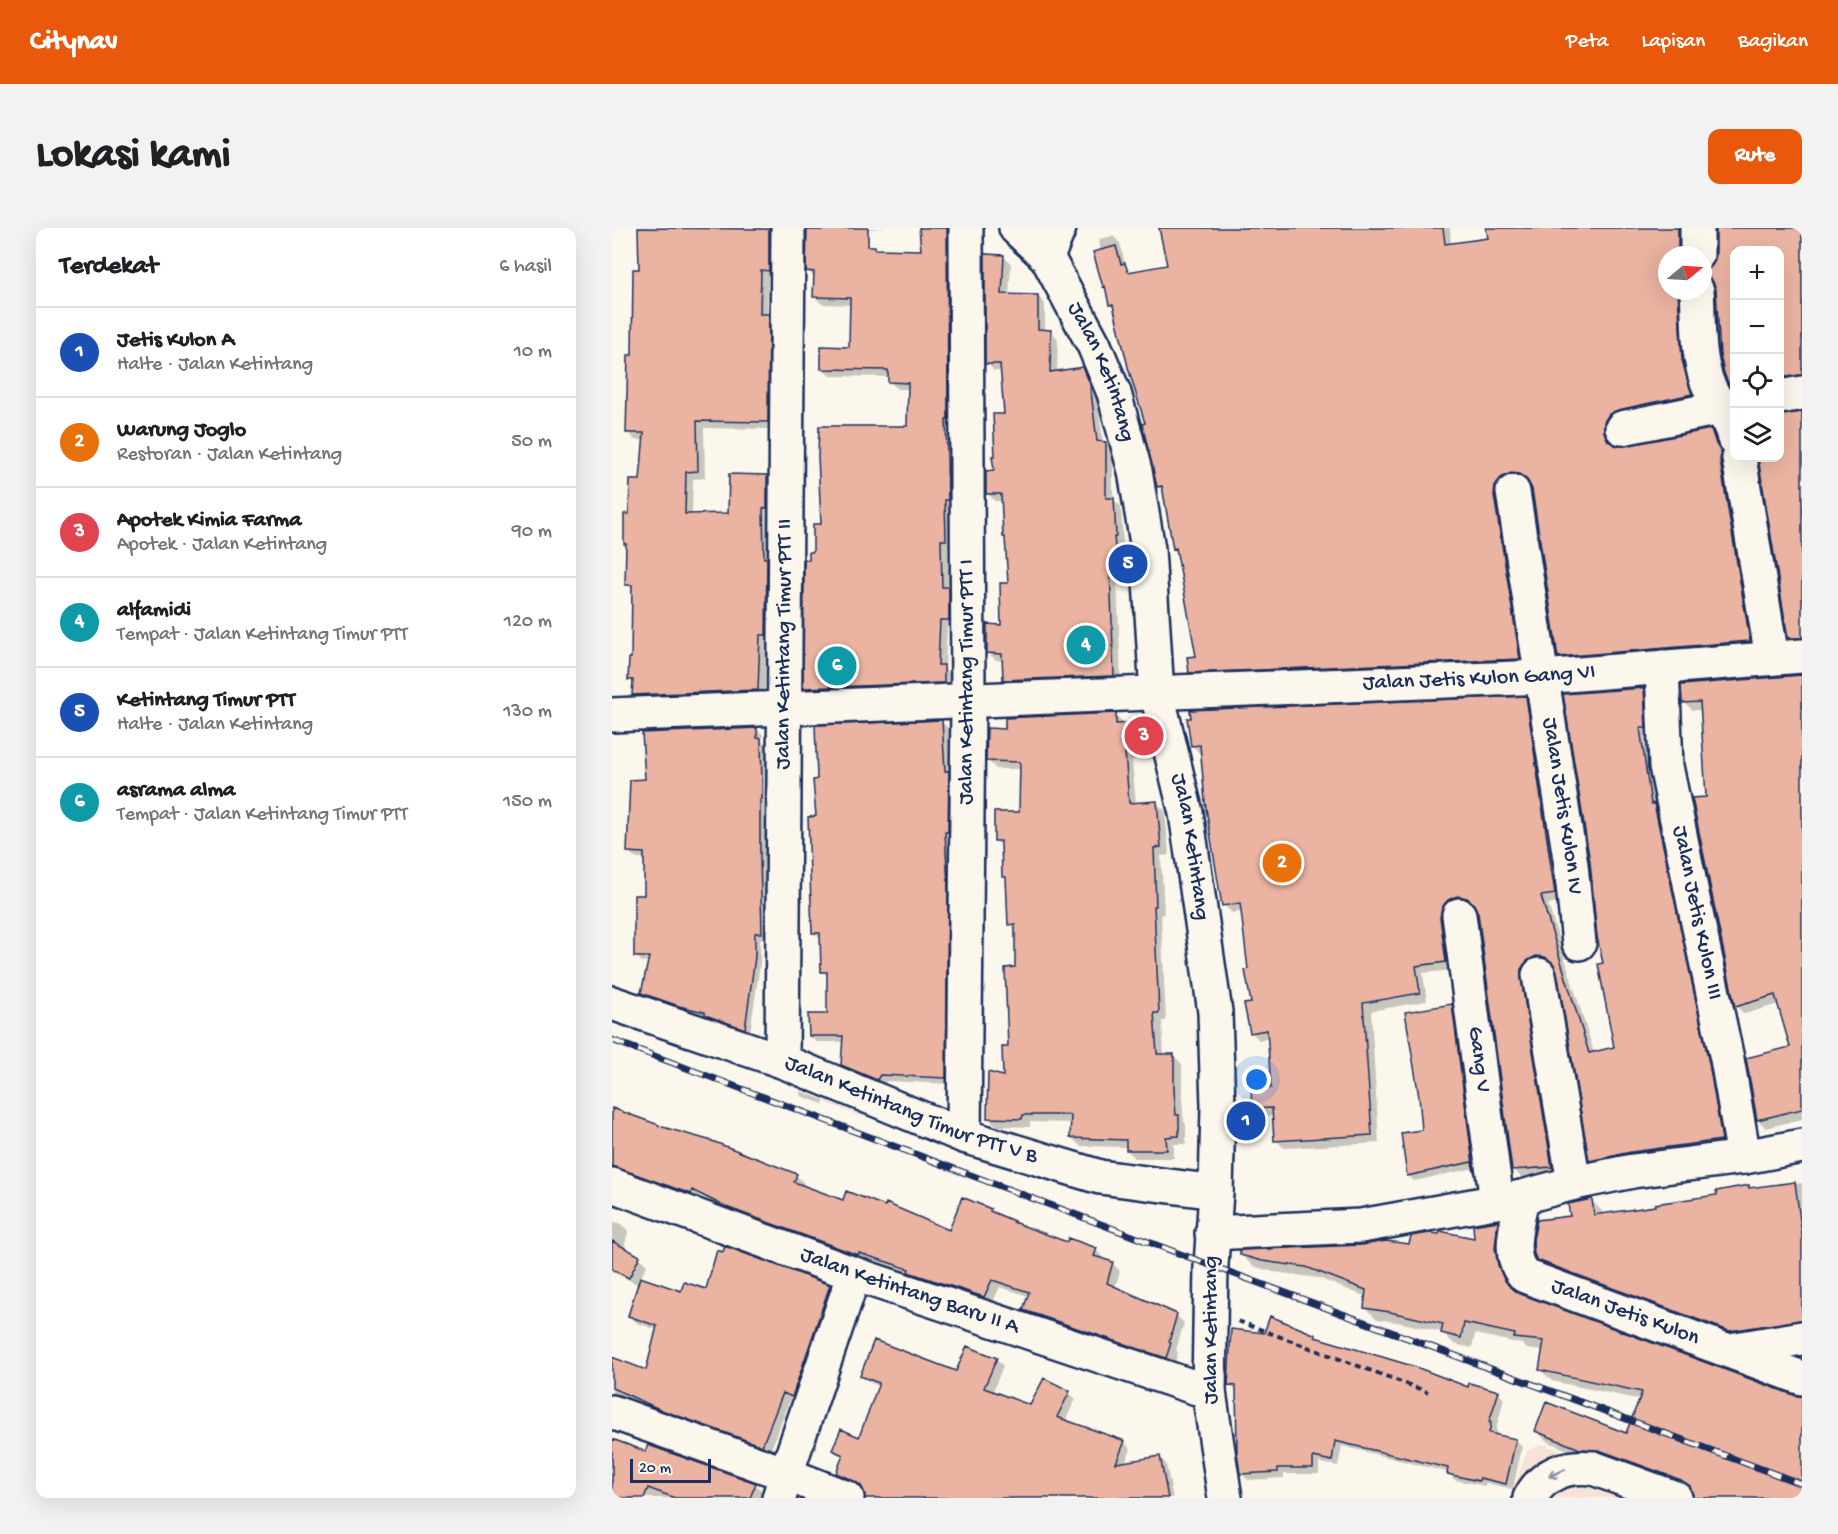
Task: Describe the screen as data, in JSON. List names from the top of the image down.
{
  "streets": {
    "street": [
      "Jalan Ketintang",
      "Jalan Ketintang Timur PTT II",
      "Jalan Jetis Kulon Gang VI",
      "Jalan Ketintang Timur PTT I",
      "Jalan Jetis Kulon IV",
      "Jalan Jetis Kulon III",
      "Gang V",
      "Jalan Ketintang Timur PTT V B",
      "Jalan Ketintang Baru II A",
      "Jalan Jetis Kulon"
    ]
  },
  "crossings": [
    ["Jalan Ketintang", "Jalan Jetis Kulon Gang VI"],
    ["Jalan Ketintang", "Jalan Ketintang Timur PTT V B"],
    ["Jalan Ketintang", "Jalan Ketintang Baru II A"],
    ["Jalan Ketintang Timur PTT II", "Jalan Jetis Kulon Gang VI"],
    ["Jalan Ketintang Timur PTT II", "Jalan Ketintang Timur PTT V B"],
    ["Jalan Jetis Kulon Gang VI", "Jalan Ketintang Timur PTT I"],
    ["Jalan Jetis Kulon Gang VI", "Jalan Jetis Kulon IV"],
    ["Jalan Jetis Kulon Gang VI", "Jalan Jetis Kulon III"],
    ["Jalan Ketintang Timur PTT I", "Jalan Ketintang Timur PTT V B"],
    ["Gang V", "Jalan Jetis Kulon"]
  ],
  "scale_bar": "20 m",
  "north": "right",
  "page": {
    "header": "Citynav",
    "nav": ["Peta", "Lapisan", "Bagikan"],
    "buttons": "Rute",
    "title": "Lokasi kami",
    "heading": ["Terdekat", "6 hasil"],
    "map_buttons": ["+", "−"],
    "list": [
      {
        "mark": "1",
        "name": "Jetis Kulon A",
        "note": "Halte · Jalan Ketintang",
        "value": "10 m"
      },
      {
        "mark": "2",
        "name": "Warung Joglo",
        "note": "Restoran · Jalan Ketintang",
        "value": "50 m"
      },
      {
        "mark": "3",
        "name": "Apotek Kimia Farma",
        "note": "Apotek · Jalan Ketintang",
        "value": "90 m"
      },
      {
        "mark": "4",
        "name": "alfamidi",
        "note": "Tempat · Jalan Ketintang Timur PTT",
        "value": "120 m"
      },
      {
        "mark": "5",
        "name": "Ketintang Timur PTT",
        "note": "Halte · Jalan Ketintang",
        "value": "130 m"
      },
      {
        "mark": "6",
        "name": "asrama alma",
        "note": "Tempat · Jalan Ketintang Timur PTT",
        "value": "150 m"
      }
    ],
    "pins": [
      "5",
      "4",
      "6",
      "3",
      "2",
      "1"
    ],
    "scale": "20 m"
  }
}
